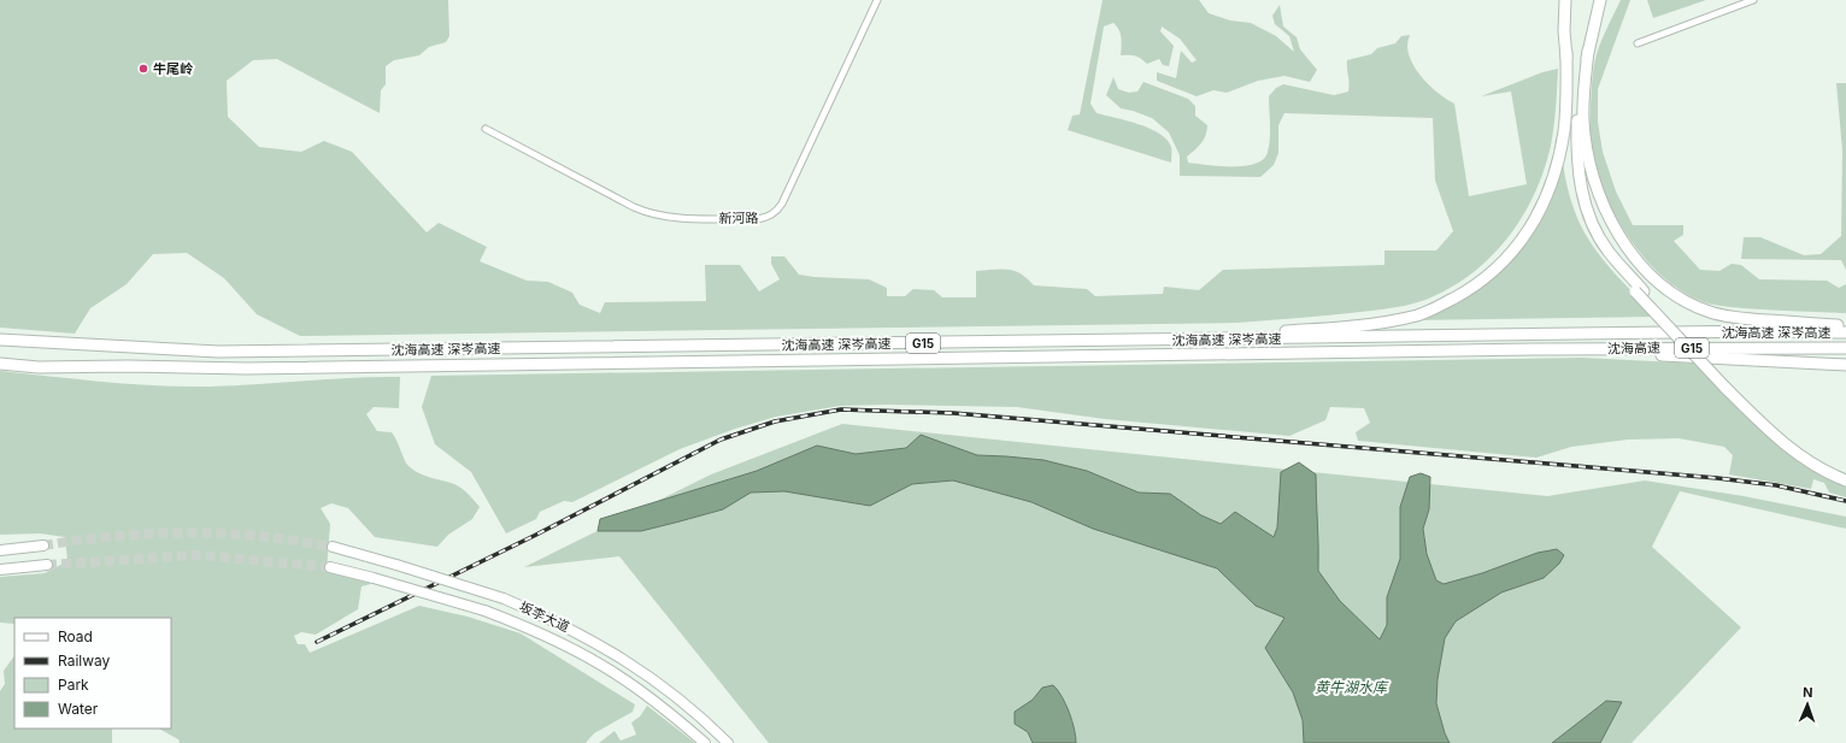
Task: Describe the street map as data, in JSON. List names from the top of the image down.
{
  "streets": {
    "highway": ["沈海高速 深岑高速", "G15", "沈海高速"],
    "main road": ["坂李大道"],
    "street": ["新河路"]
  },
  "crossings": [
    ["沈海高速 深岑高速", "沈海高速"]
  ],
  "water": ["黄牛湖水库"],
  "places": ["牛尾岭"],
  "legend": [
    "Road",
    "Railway",
    "Park",
    "Water"
  ],
  "north": "top"
}
